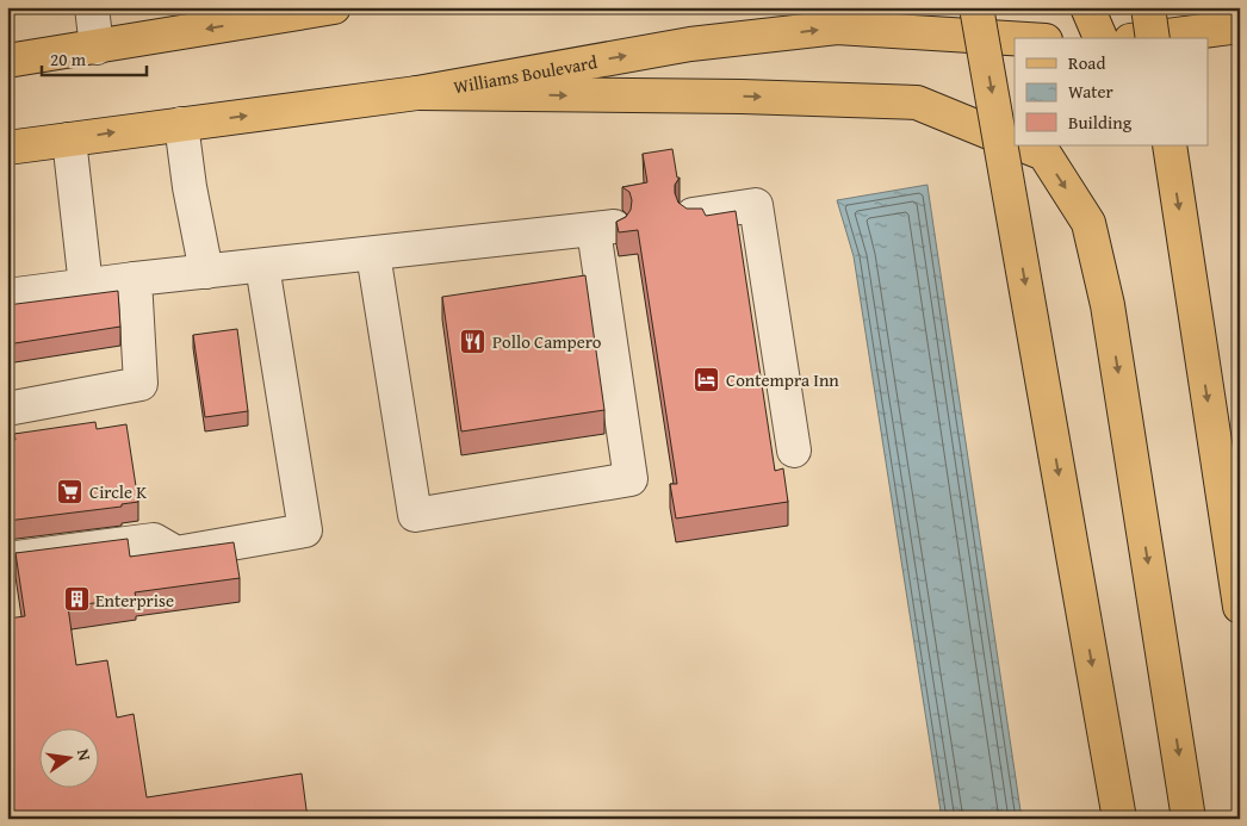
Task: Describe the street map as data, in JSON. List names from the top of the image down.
{
  "streets": {
    "main road": ["Williams Boulevard"]
  },
  "places": {
    "restaurant": ["Pollo Campero"],
    "hotel": ["Contempra Inn"],
    "supermarket": ["Circle K"],
    "building": ["Enterprise"]
  },
  "legend": ["Road", "Water", "Building"],
  "scale_bar": "20 m",
  "north": "right"
}
